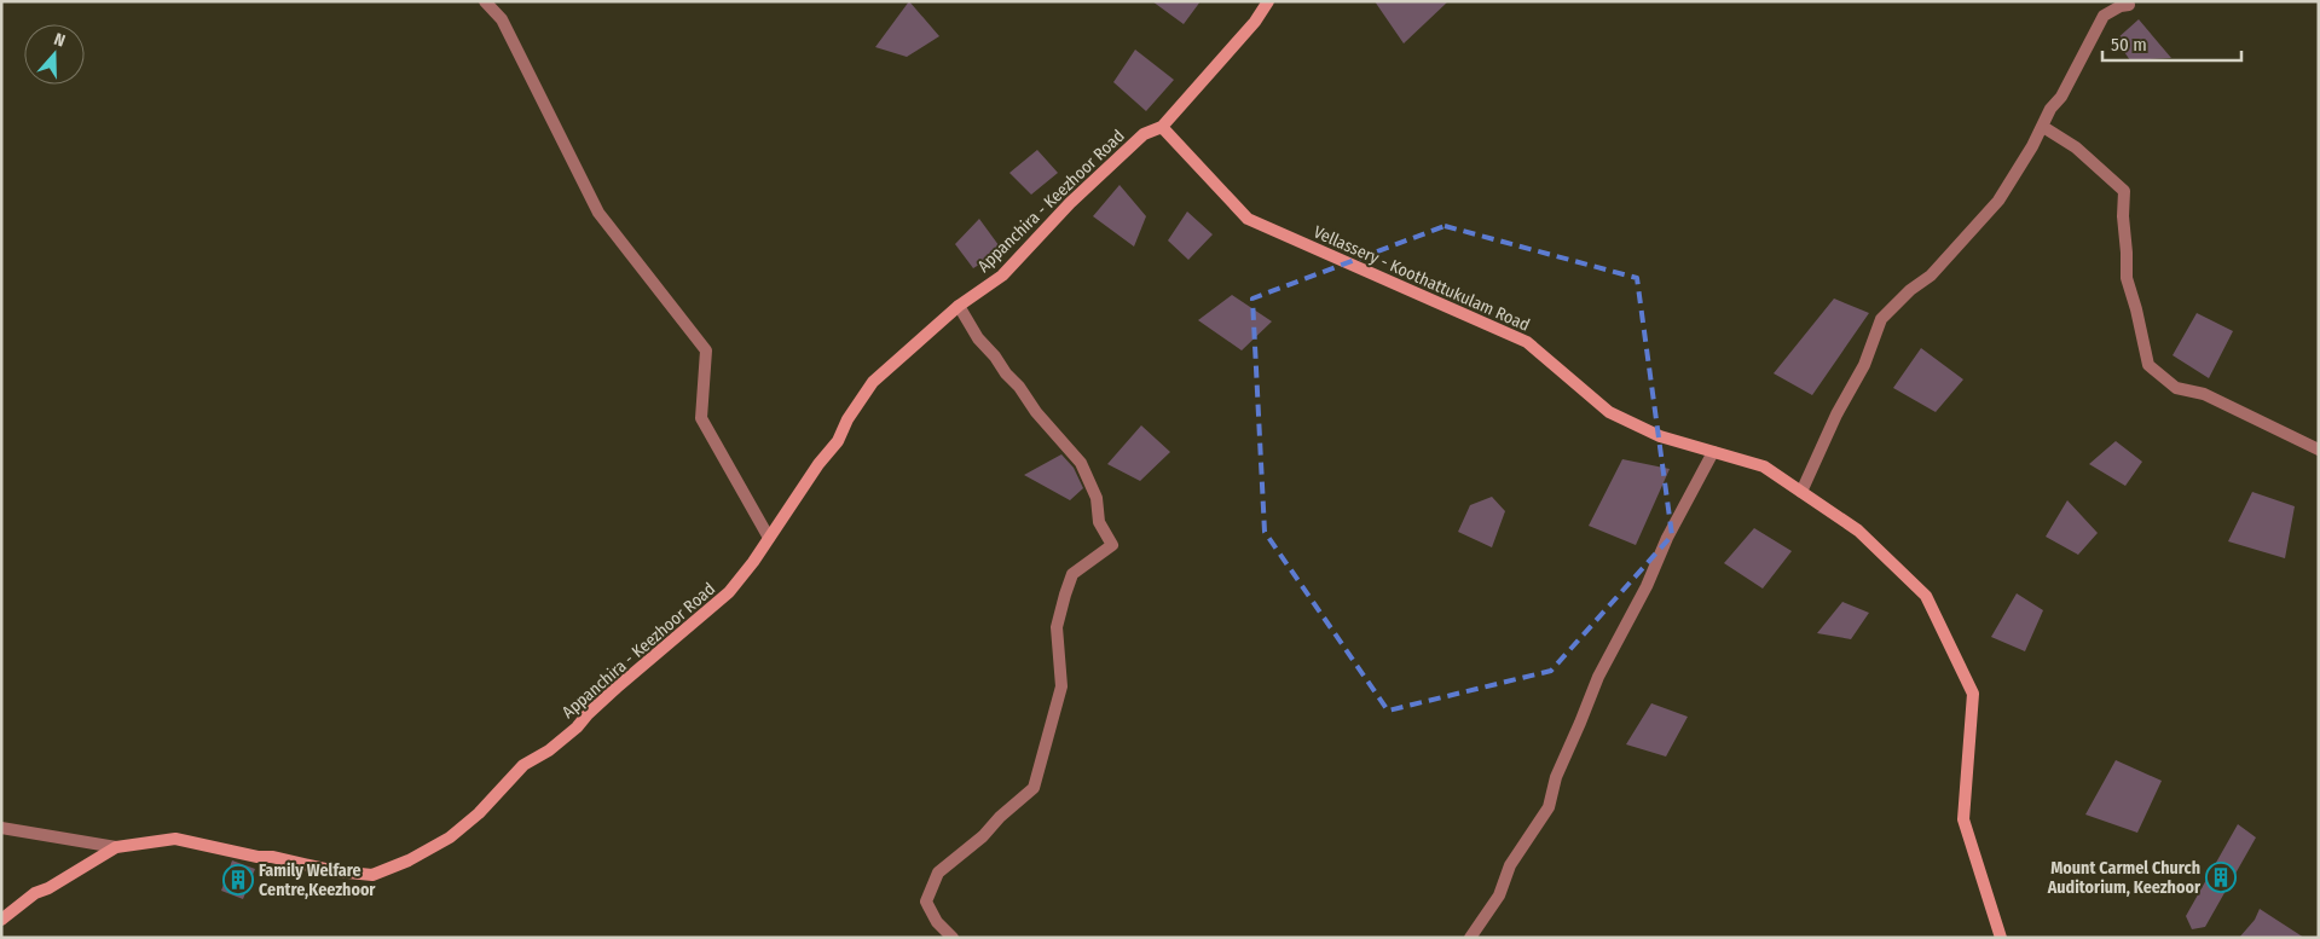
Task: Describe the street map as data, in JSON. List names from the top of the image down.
{
  "streets": {
    "main road": ["Appanchira - Keezhoor Road", "Vellassery - Koothattukulam Road"]
  },
  "crossings": [
    ["Appanchira - Keezhoor Road", "Vellassery - Koothattukulam Road"]
  ],
  "places": {
    "building": ["Mount Carmel Church Auditorium, Keezhoor", "Family Welfare Centre,Keezhoor"]
  },
  "scale_bar": "50 m",
  "north": "top"
}
